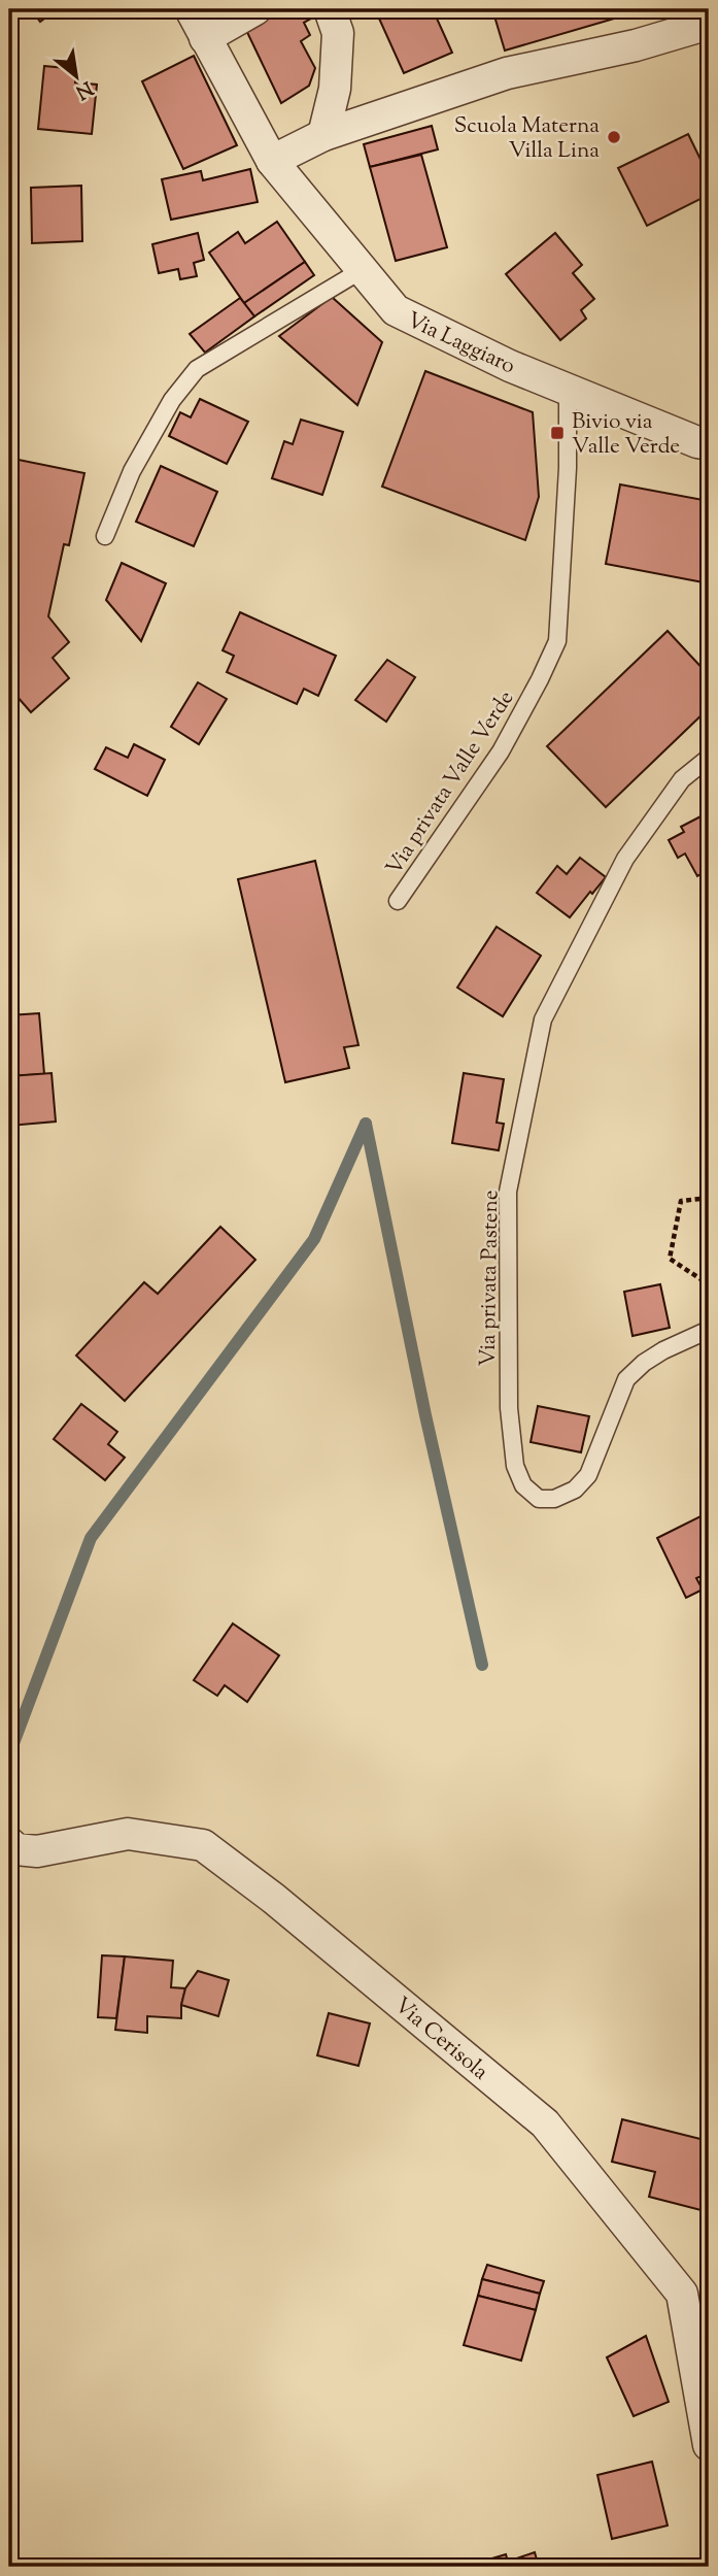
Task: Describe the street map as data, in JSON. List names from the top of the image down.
{
  "streets": {
    "street": ["Via Laggiaro", "Via Cerisola"],
    "lane": ["Via privata Valle Verde", "Via privata Pastene"]
  },
  "crossings": [
    ["Via Laggiaro", "Via privata Valle Verde"]
  ],
  "places": {
    "other": ["Scuola Materna Villa Lina"],
    "transit": ["Bivio via Valle Verde"]
  },
  "north": "bottom right"
}
